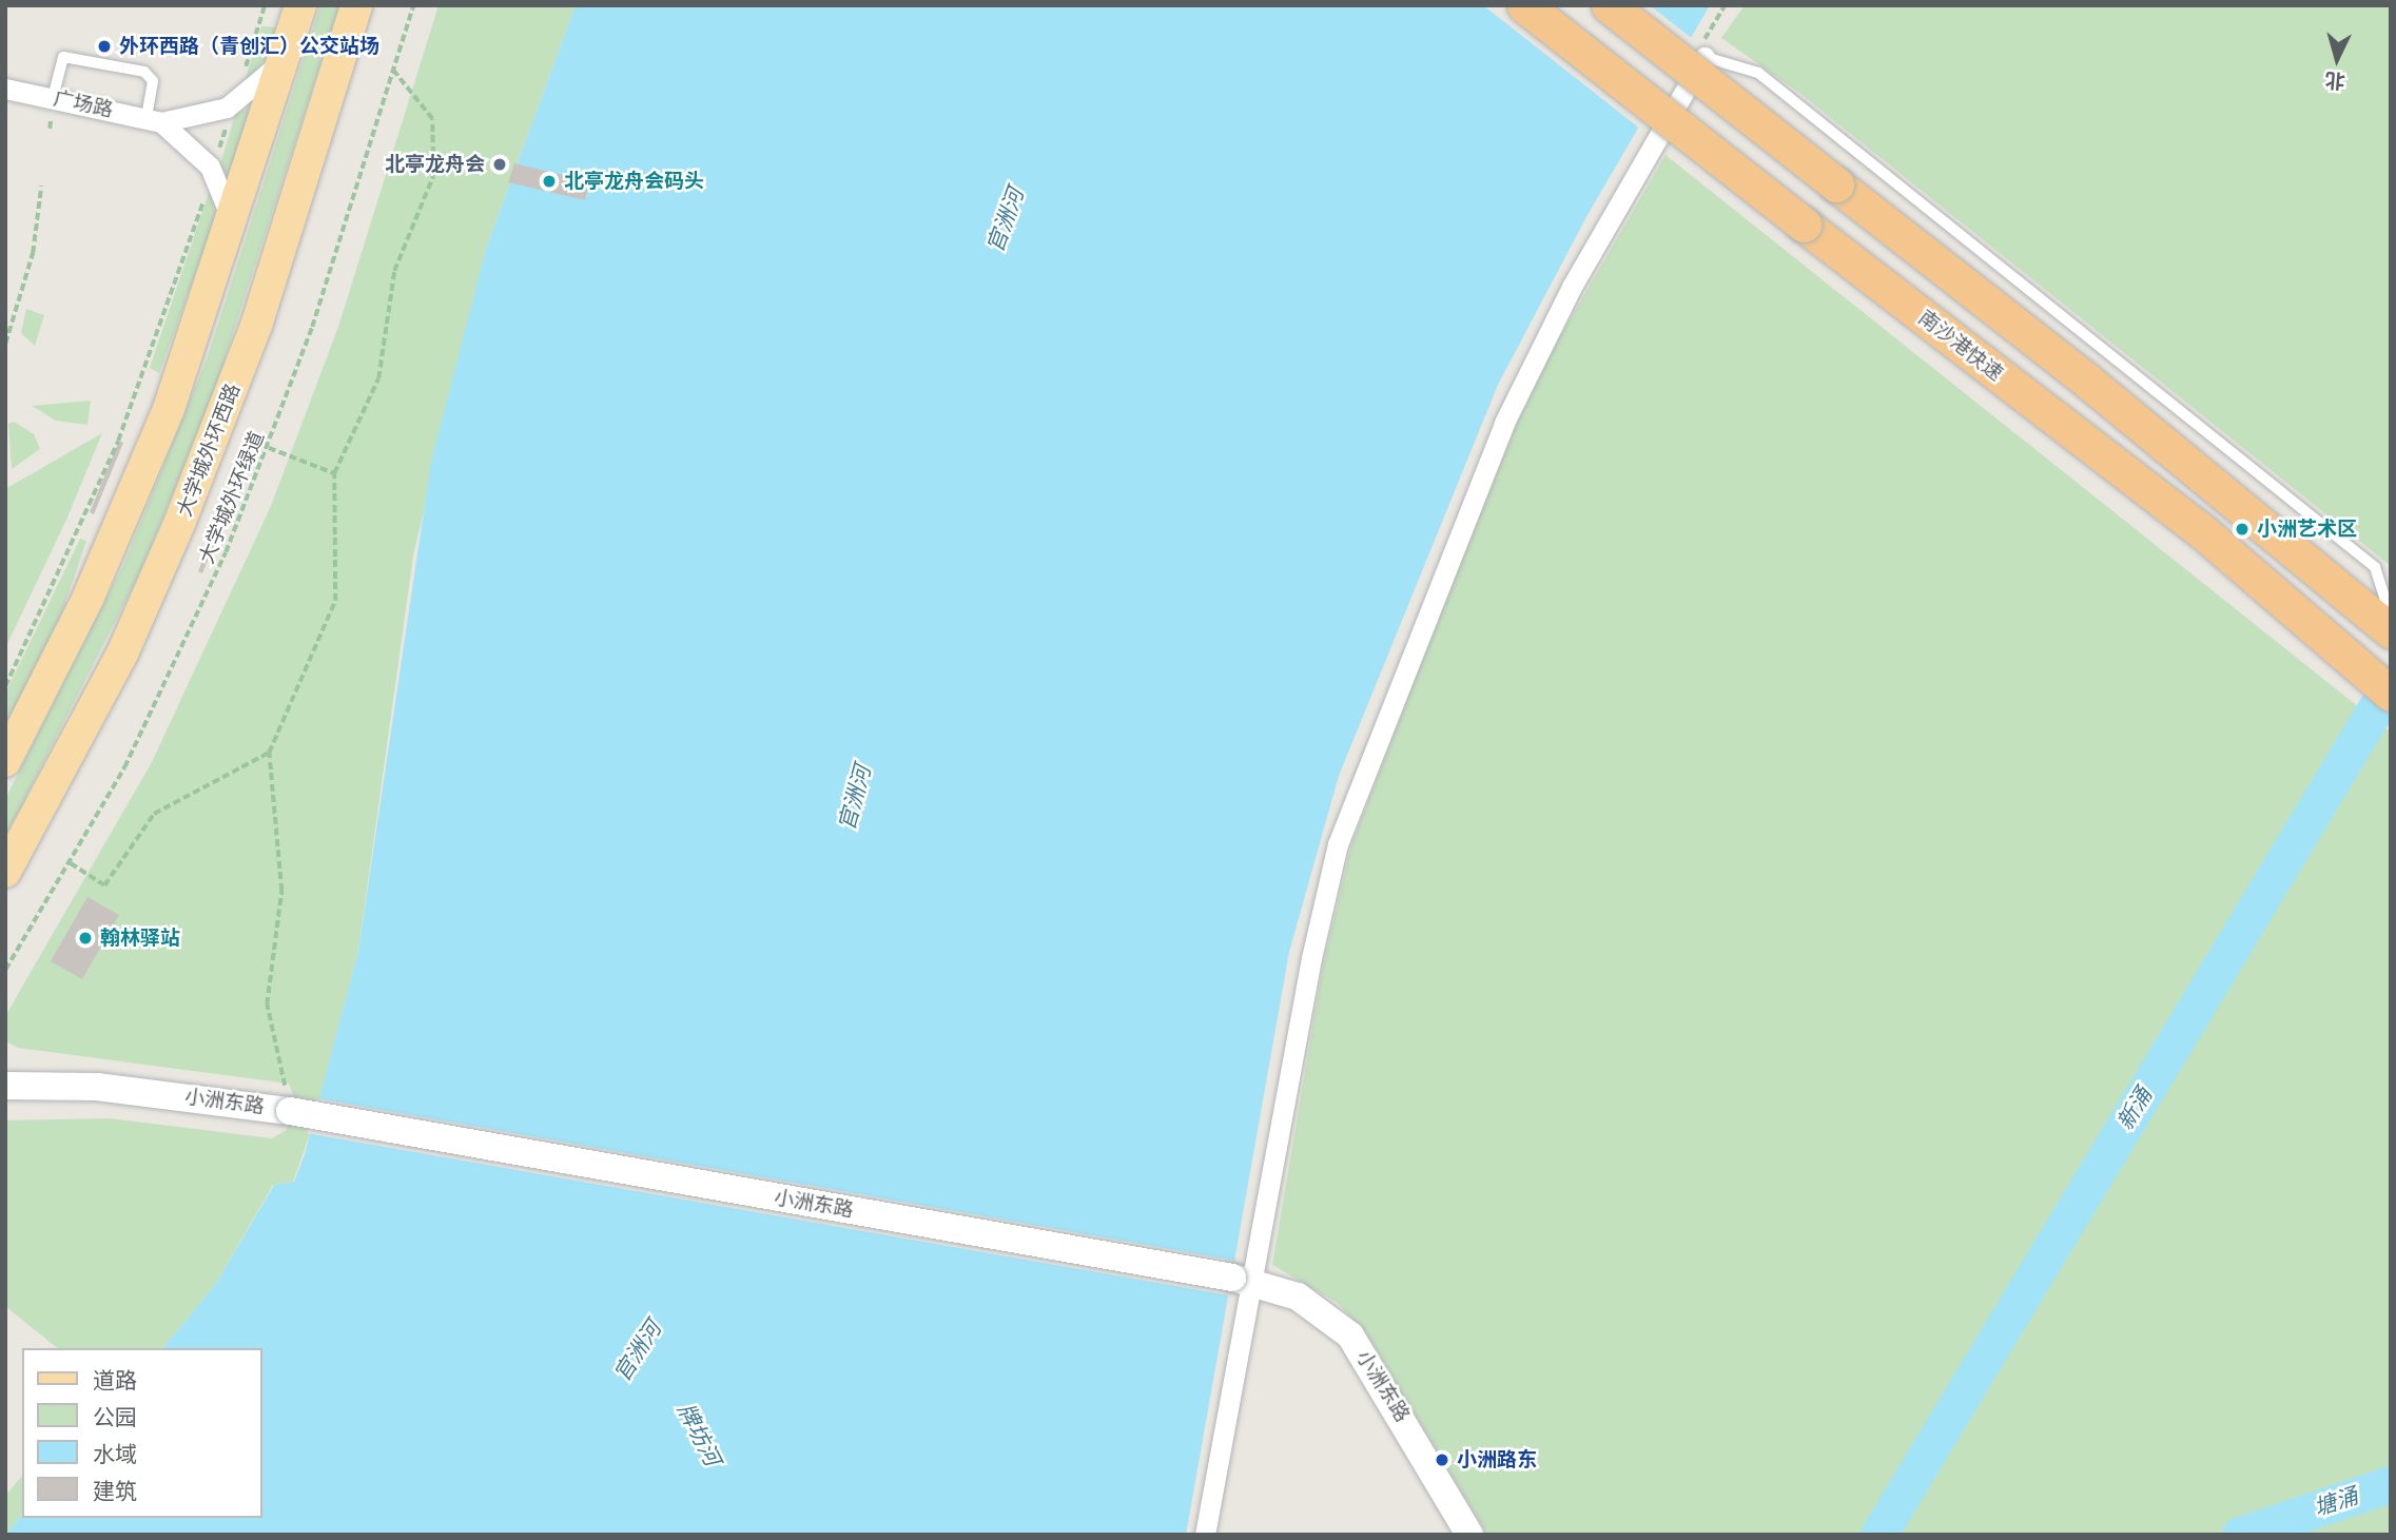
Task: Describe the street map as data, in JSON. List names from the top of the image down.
{
  "streets": {
    "highway": ["南沙港快速"],
    "main road": ["大学城外环西路", "小洲东路"],
    "street": ["广场路"],
    "path": ["大学城外环绿道"]
  },
  "water": [
    "官洲河",
    "新涌",
    "牌坊河",
    "塘涌"
  ],
  "places": [
    "外环西路（青创汇）公交站场",
    "北亭龙舟会",
    "北亭龙舟会码头",
    "小洲艺术区",
    "翰林驿站",
    "小洲路东"
  ],
  "legend": [
    "道路",
    "公园",
    "水域",
    "建筑"
  ],
  "north": "bottom"
}
